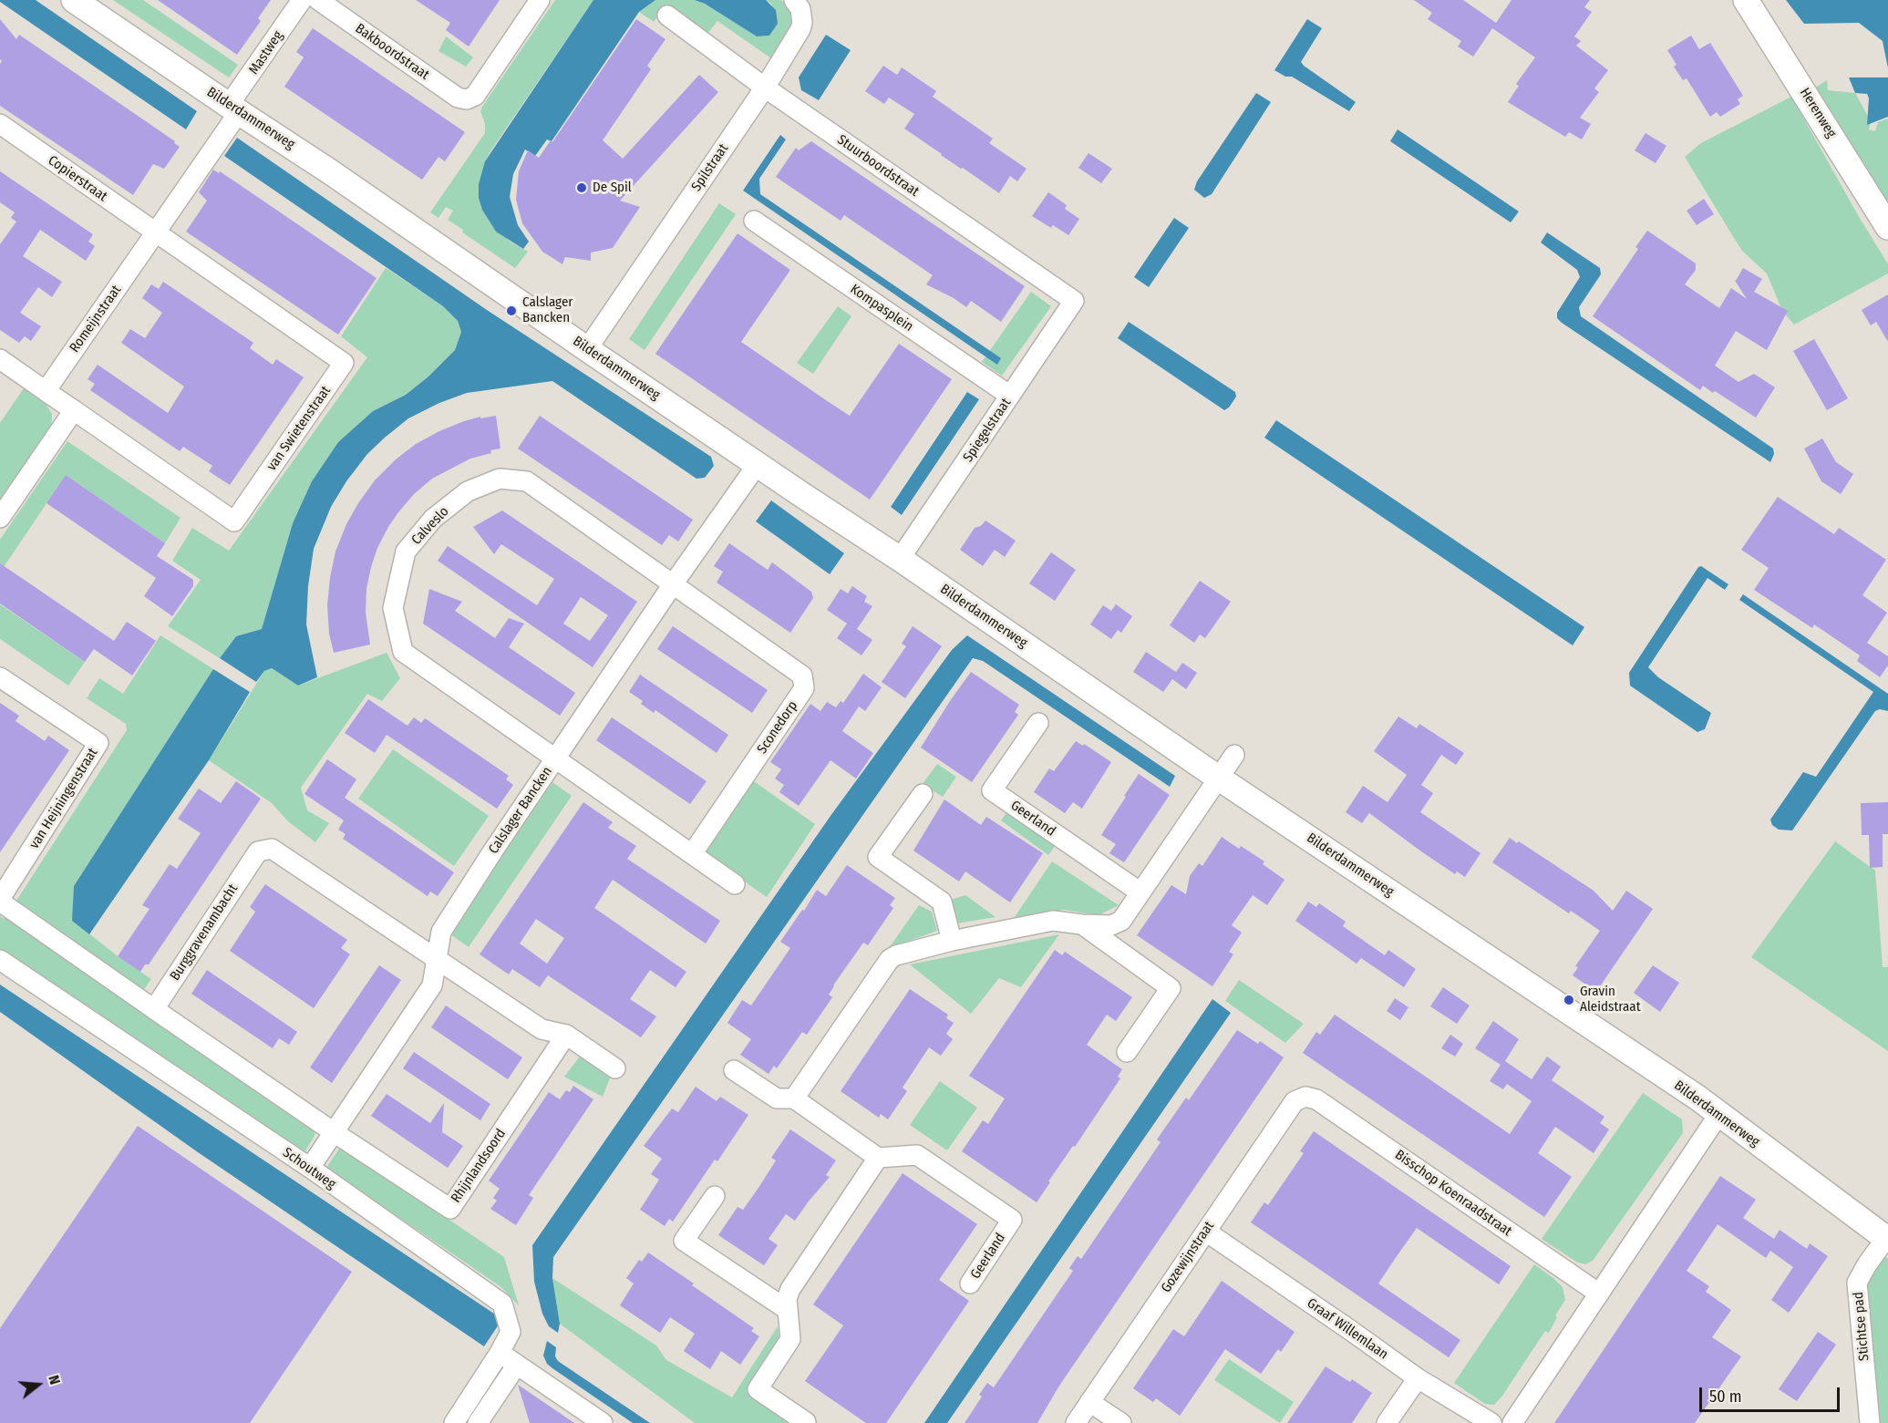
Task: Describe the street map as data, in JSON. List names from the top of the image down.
{
  "streets": {
    "street": [
      "Bakboordstraat",
      "Mastweg",
      "Herenweg",
      "Bilderdammerweg",
      "Stuurboordstraat",
      "Spilstraat",
      "Copierstraat",
      "Kompasplein",
      "Romeijnstraat",
      "van Swietenstraat",
      "Spiegelstraat",
      "Calveslo",
      "Sconedorp",
      "van Heijningenstraat",
      "Calslager Bancken",
      "Geerland",
      "Burggravenambacht",
      "Rhijnlandsoord",
      "Schoutweg",
      "Bisschop Koenraadstraat",
      "Gozewijnstraat",
      "Stichtse pad",
      "Graaf Willemlaan"
    ]
  },
  "crossings": [
    ["Mastweg", "Bilderdammerweg"],
    ["Mastweg", "Romeijnstraat"],
    ["Bilderdammerweg", "Spilstraat"],
    ["Bilderdammerweg", "Romeijnstraat"],
    ["Bilderdammerweg", "Spiegelstraat"],
    ["Bilderdammerweg", "Calslager Bancken"],
    ["Bilderdammerweg", "Stichtse pad"],
    ["Stuurboordstraat", "Spilstraat"],
    ["Stuurboordstraat", "Spiegelstraat"],
    ["Copierstraat", "Romeijnstraat"],
    ["Copierstraat", "van Swietenstraat"],
    ["Kompasplein", "Spiegelstraat"],
    ["Romeijnstraat", "van Swietenstraat"],
    ["Calveslo", "Sconedorp"],
    ["Calveslo", "Calslager Bancken"],
    ["Sconedorp", "Calslager Bancken"],
    ["van Heijningenstraat", "Burggravenambacht"],
    ["Calslager Bancken", "Burggravenambacht"],
    ["Calslager Bancken", "Rhijnlandsoord"],
    ["Calslager Bancken", "Schoutweg"],
    ["Bisschop Koenraadstraat", "Gozewijnstraat"],
    ["Gozewijnstraat", "Graaf Willemlaan"]
  ],
  "places": ["De Spil", "Calslager Bancken", "Gravin Aleidstraat"],
  "scale_bar": "50 m",
  "north": "right"
}
